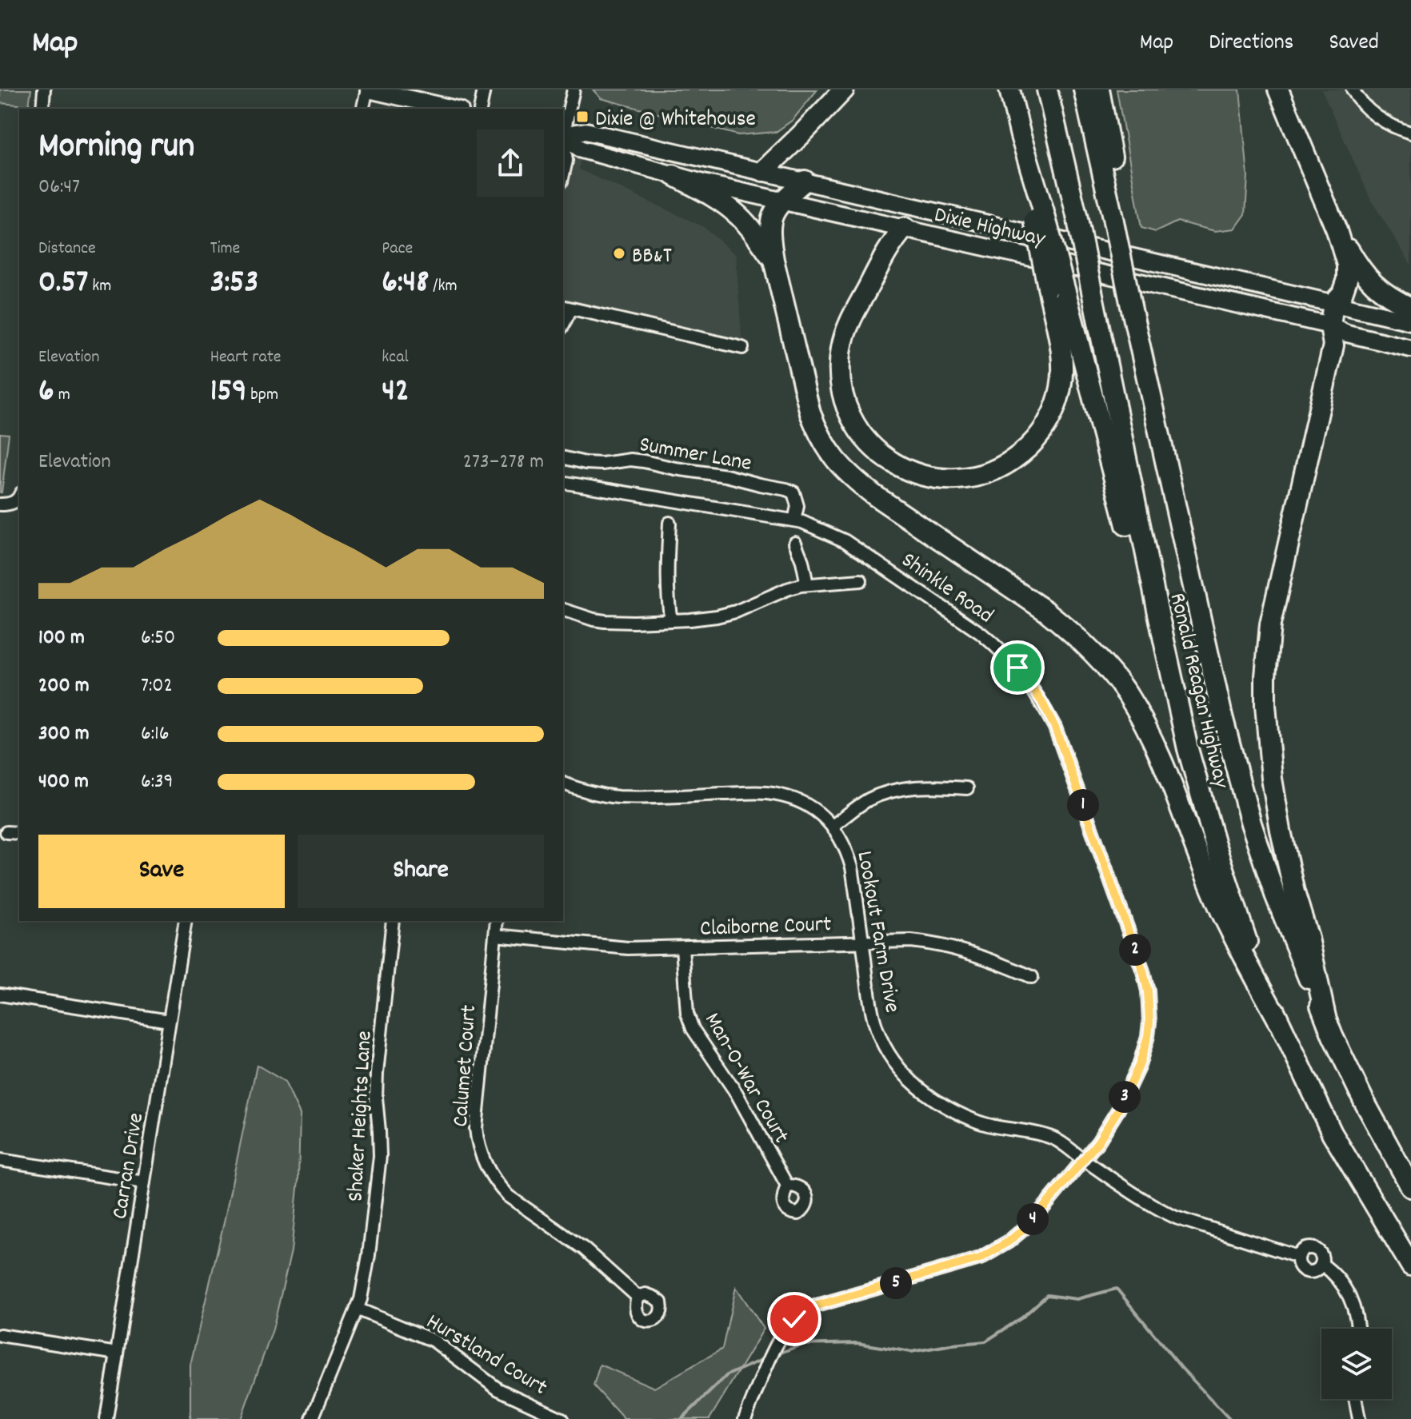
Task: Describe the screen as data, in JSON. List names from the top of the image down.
{
  "streets": {
    "highway": ["Ronald Reagan Highway"],
    "main road": ["Dixie Highway"],
    "street": [
      "Summer Lane",
      "Shinkle Road",
      "Claiborne Court",
      "Lookout Farm Drive",
      "Calumet Court",
      "Man-O-War Court",
      "Shaker Heights Lane",
      "Carran Drive",
      "Hurstland Court"
    ]
  },
  "crossings": [
    ["Summer Lane", "Shinkle Road"],
    ["Shinkle Road", "Lookout Farm Drive"],
    ["Claiborne Court", "Lookout Farm Drive"],
    ["Claiborne Court", "Calumet Court"],
    ["Claiborne Court", "Man-O-War Court"],
    ["Shaker Heights Lane", "Hurstland Court"]
  ],
  "places": {
    "transit": ["Dixie @ Whitehouse"],
    "other": ["BB&T"]
  },
  "page": {
    "header": "Map",
    "nav": ["Map", "Directions", "Saved"],
    "heading": ["Morning run", "06:47"],
    "stats": [
      ["Distance", "0.57 km"],
      ["Time", "3:53"],
      ["Pace", "6:48 /km"],
      ["Elevation", "6 m"],
      ["Heart rate", "159 bpm"],
      ["kcal", "42"]
    ],
    "chart": ["Elevation", "273–278 m"],
    "list": [
      {
        "name": "100 m",
        "note": "6:50"
      },
      {
        "name": "200 m",
        "note": "7:02"
      },
      {
        "name": "300 m",
        "note": "6:16"
      },
      {
        "name": "400 m",
        "note": "6:39"
      }
    ],
    "pins": [
      "1",
      "2",
      "3",
      "4",
      "5"
    ],
    "buttons": ["Save", "Share"]
  }
}
